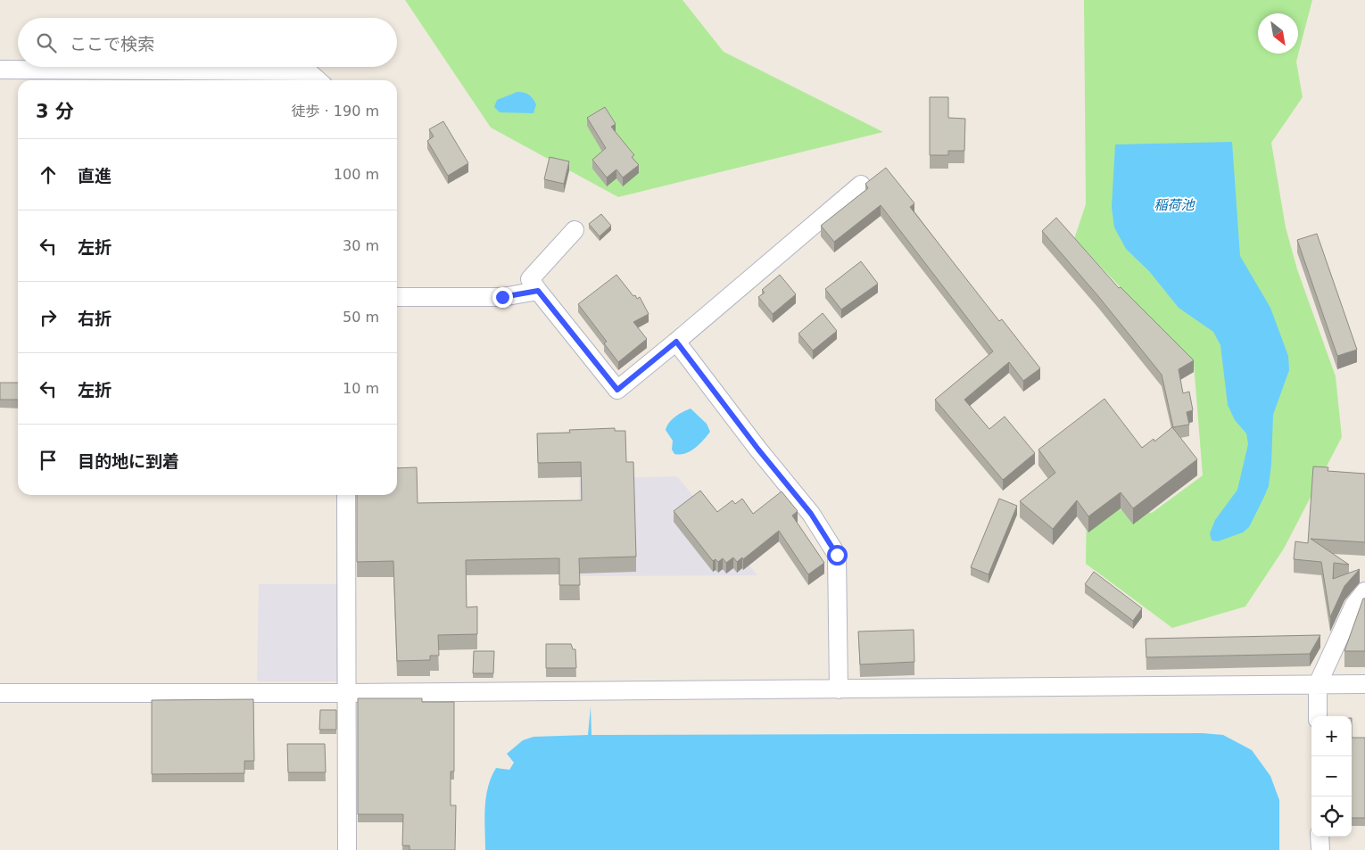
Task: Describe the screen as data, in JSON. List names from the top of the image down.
{
  "water": ["稲荷池"],
  "north": "bottom right",
  "page": {
    "search": "ここで検索",
    "heading": ["3 分", "徒歩 · 190 m"],
    "list": [
      ["直進", "100 m"],
      ["左折", "30 m"],
      ["右折", "50 m"],
      ["左折", "10 m"],
      "目的地に到着"
    ],
    "map_buttons": ["+", "−"]
  }
}
